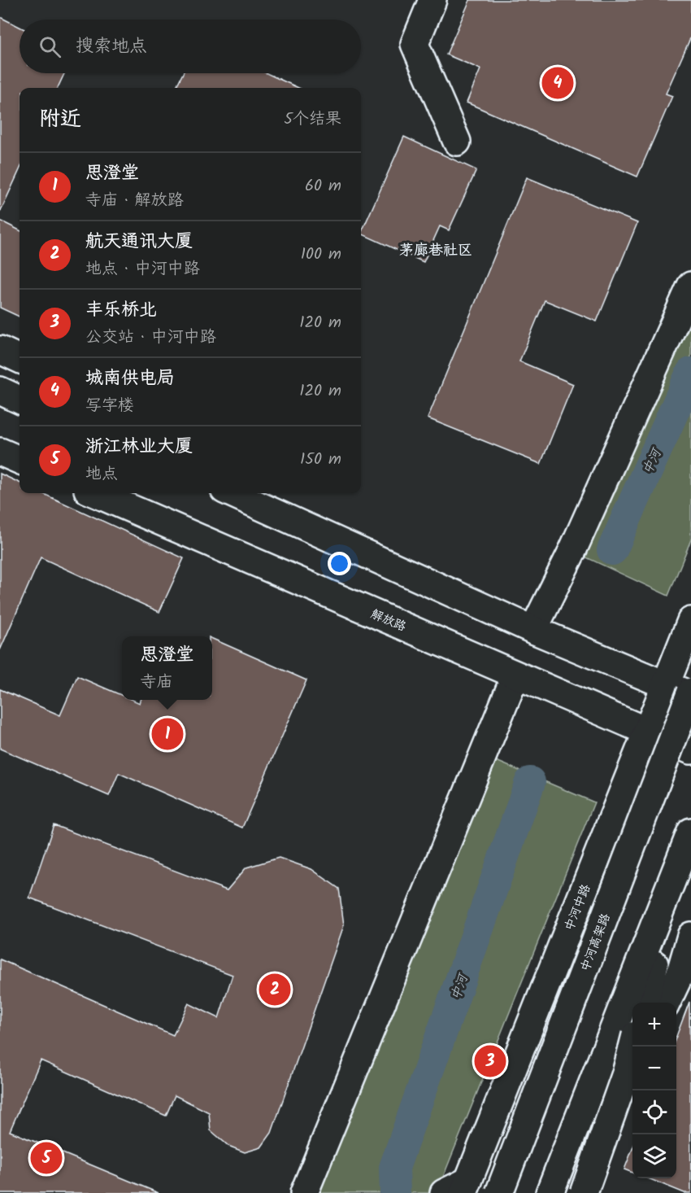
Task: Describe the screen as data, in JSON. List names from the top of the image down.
{
  "streets": {
    "main road": ["解放路", "中河中路", "中河高架路"]
  },
  "crossings": [
    ["解放路", "中河中路"]
  ],
  "districts": ["茅廊巷社区"],
  "water": ["中河"],
  "page": {
    "search": "搜索地点",
    "pins": [
      "4",
      "1",
      "2",
      "3",
      "5"
    ],
    "heading": ["附近", "5个结果"],
    "list": [
      {
        "mark": "1",
        "name": "思澄堂",
        "note": "寺庙 · 解放路",
        "value": "60 m"
      },
      {
        "mark": "2",
        "name": "航天通讯大厦",
        "note": "地点 · 中河中路",
        "value": "100 m"
      },
      {
        "mark": "3",
        "name": "丰乐桥北",
        "note": "公交站 · 中河中路",
        "value": "120 m"
      },
      {
        "mark": "4",
        "name": "城南供电局",
        "note": "写字楼",
        "value": "120 m"
      },
      {
        "mark": "5",
        "name": "浙江林业大厦",
        "note": "地点",
        "value": "150 m"
      }
    ],
    "popup": ["思澄堂", "寺庙"],
    "map_buttons": ["+", "−"]
  }
}
